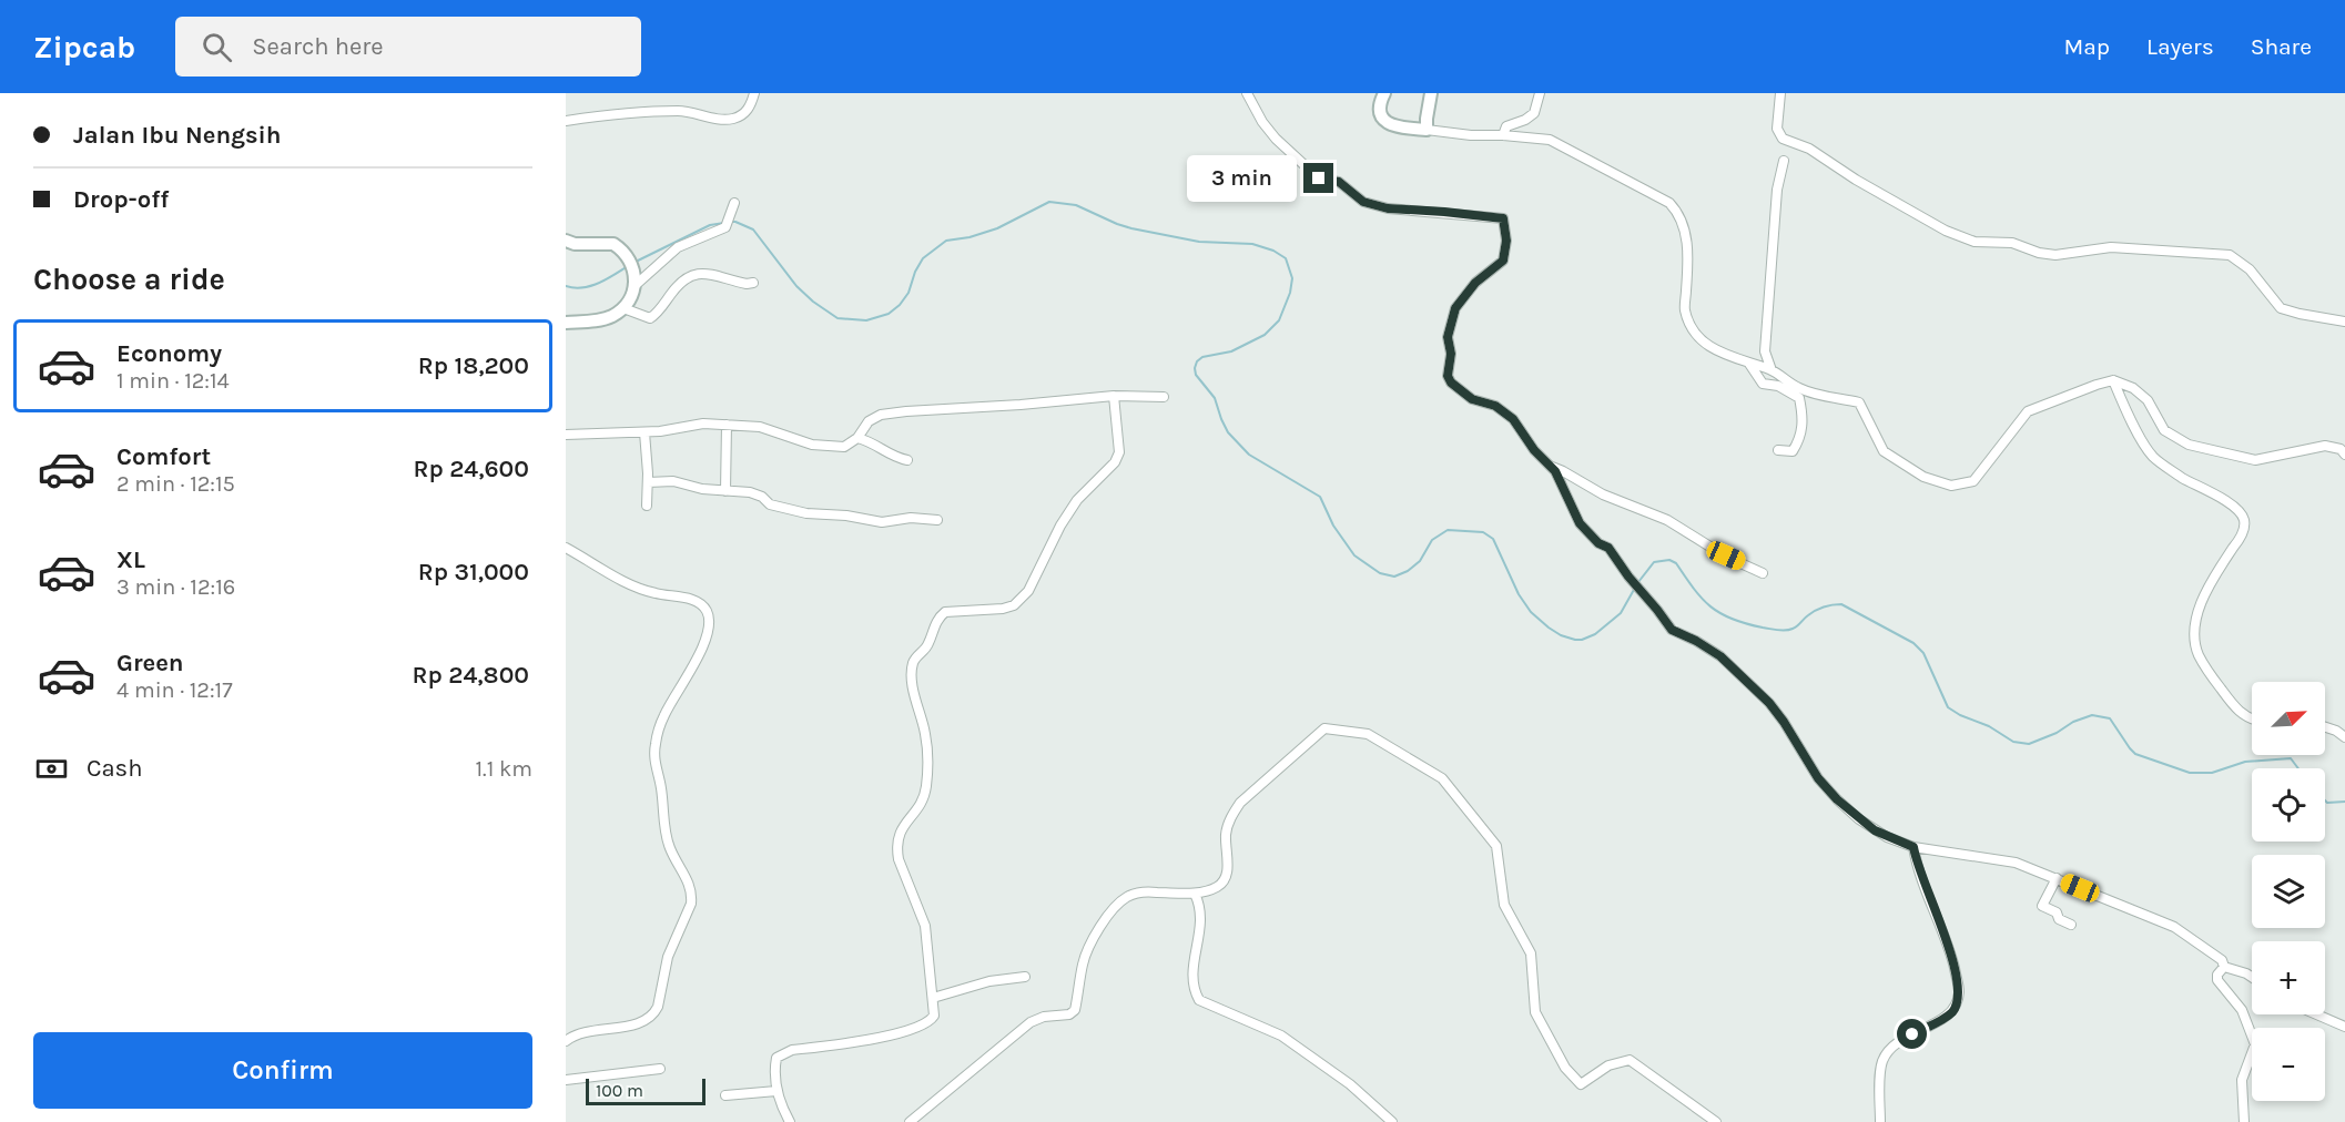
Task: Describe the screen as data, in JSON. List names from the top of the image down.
{
  "scale_bar": "100 m",
  "north": "top right",
  "page": {
    "header": "Zipcab",
    "search": "Search here",
    "nav": ["Map", "Layers", "Share"],
    "banner": ["Jalan Ibu Nengsih", "Drop-off"],
    "bubble": "3 min",
    "heading": "Choose a ride",
    "list": [
      {
        "name": "Economy",
        "note": "1 min · 12:14",
        "value": "Rp 18,200"
      },
      {
        "name": "Comfort",
        "note": "2 min · 12:15",
        "value": "Rp 24,600"
      },
      {
        "name": "XL",
        "note": "3 min · 12:16",
        "value": "Rp 31,000"
      },
      {
        "name": "Green",
        "note": "4 min · 12:17",
        "value": "Rp 24,800"
      }
    ],
    "map_buttons": ["+", "−"],
    "pay": ["Cash", "1.1 km"],
    "buttons": "Confirm",
    "scale": "100 m"
  }
}
